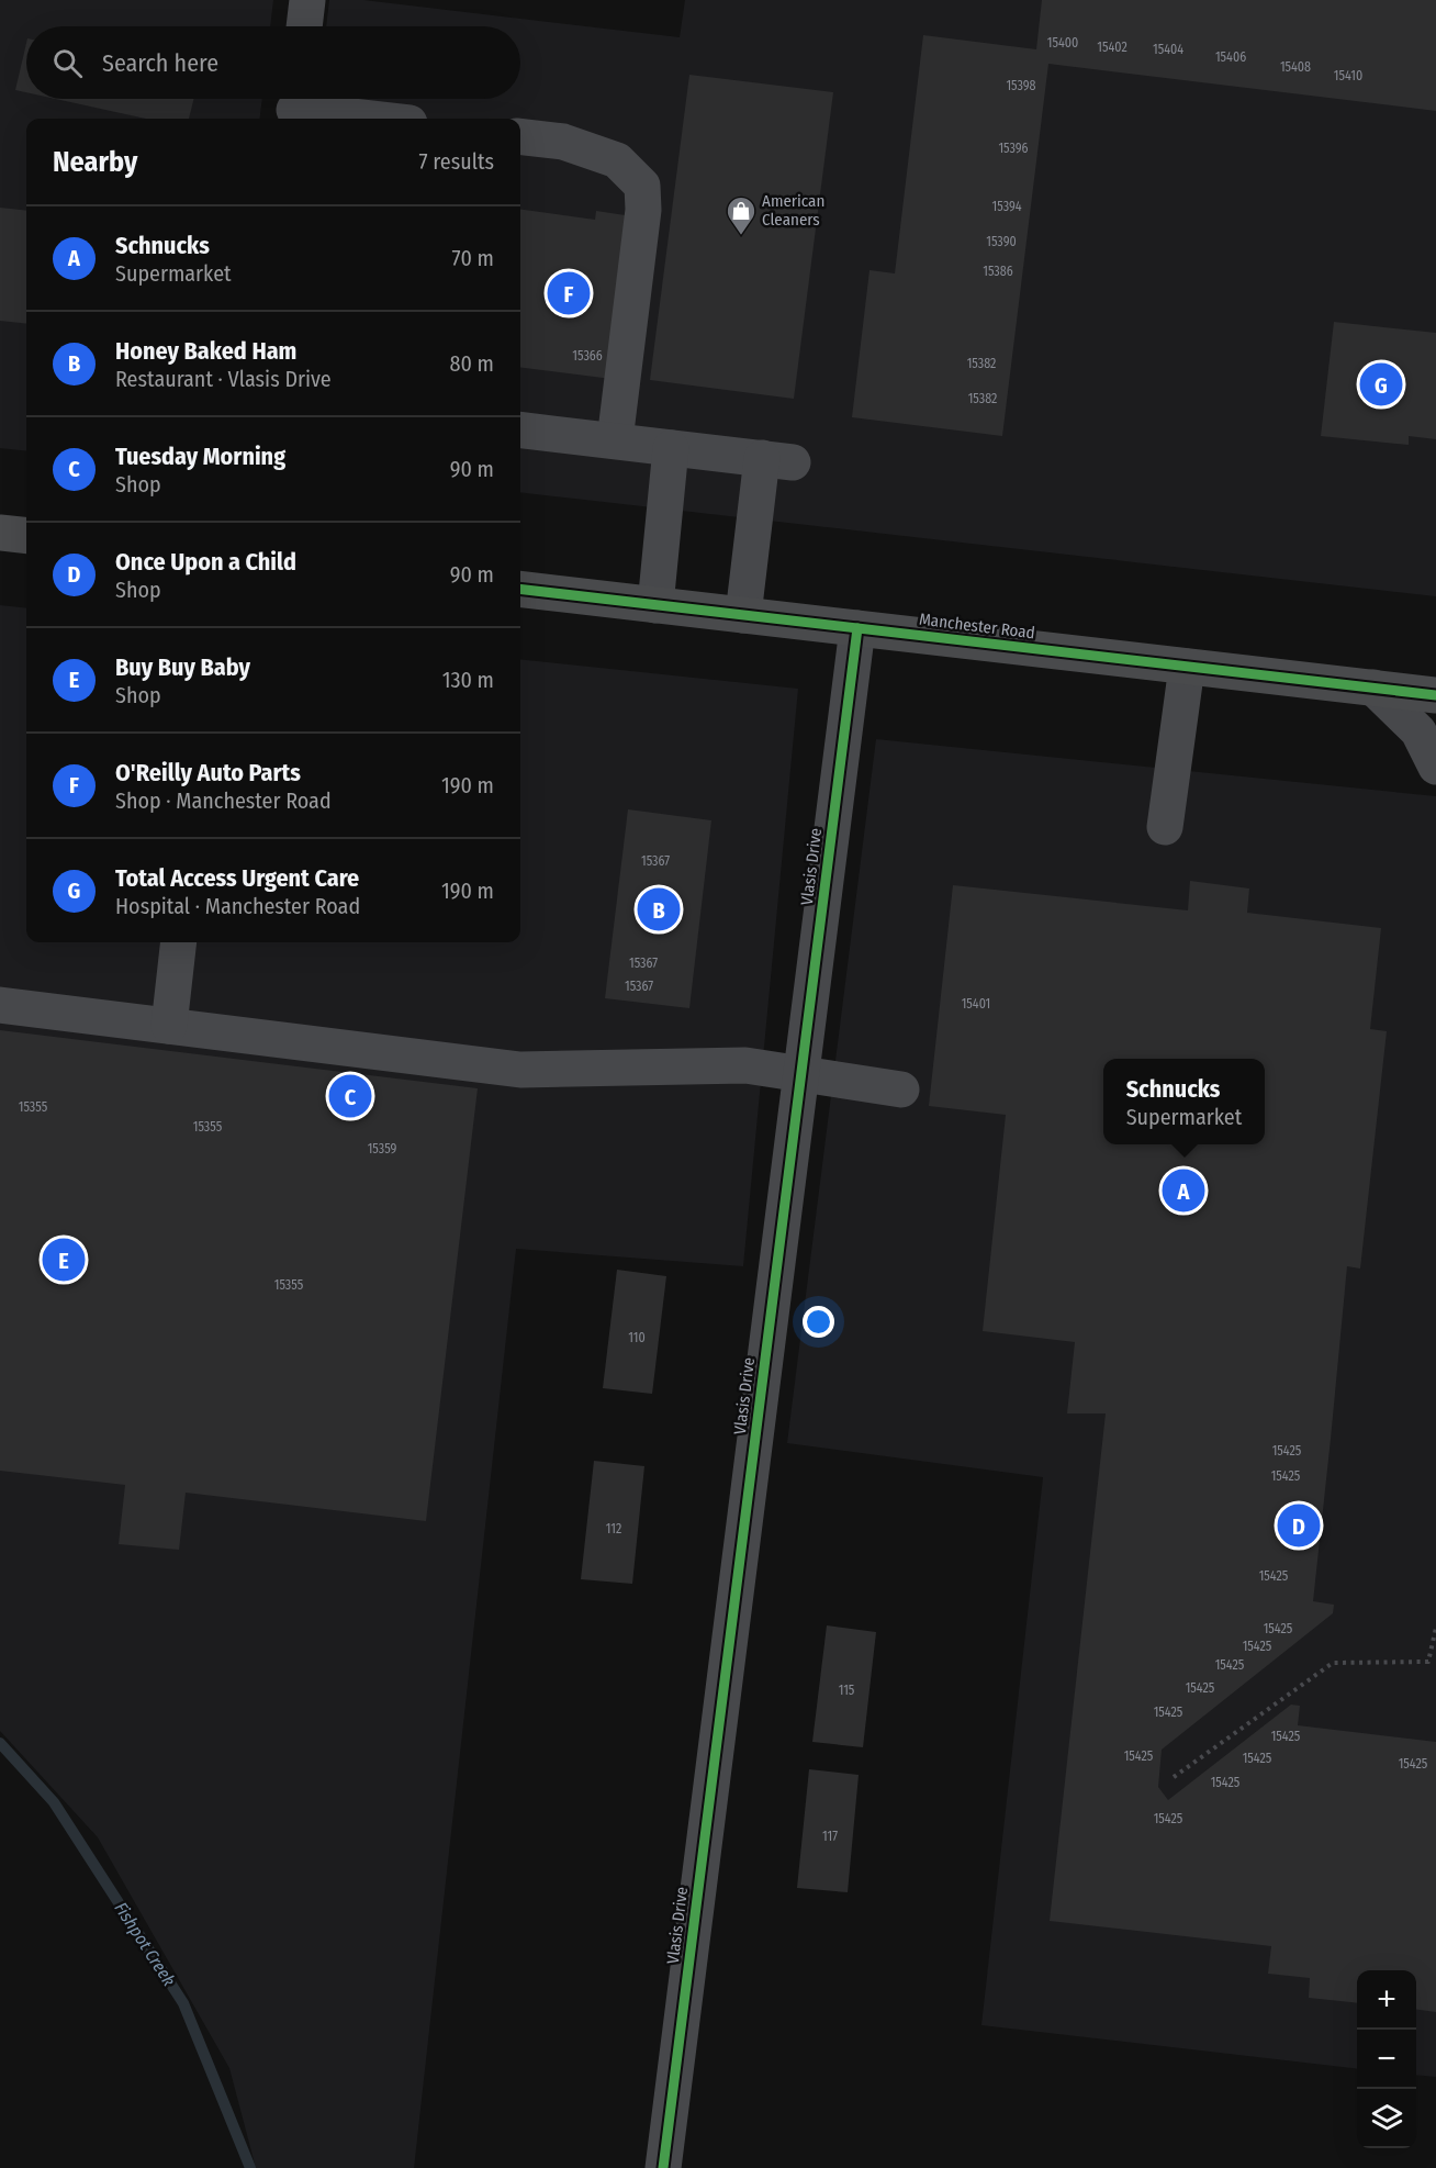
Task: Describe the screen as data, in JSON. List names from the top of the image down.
{
  "streets": {
    "highway": ["Manchester Road"],
    "street": ["Vlasis Drive"]
  },
  "crossings": [
    ["Manchester Road", "Vlasis Drive"]
  ],
  "water": ["Fishpot Creek"],
  "places": {
    "shop": ["American Cleaners"]
  },
  "house_numbers": [
    "15400",
    "15402",
    "15404",
    "15406",
    "15408",
    "15410",
    "15398",
    "15396",
    "15394",
    "15390",
    "15386",
    "15366",
    "15382",
    "15382",
    "15367",
    "15367",
    "15367",
    "15401",
    "15355",
    "15355",
    "15359",
    "15355",
    "110",
    "15425",
    "15425",
    "112",
    "15425",
    "15425",
    "15425",
    "15425",
    "15425",
    "115",
    "15425",
    "15425",
    "15425",
    "15425",
    "15425",
    "15425",
    "15425",
    "117"
  ],
  "page": {
    "search": "Search here",
    "heading": ["Nearby", "7 results"],
    "list": [
      {
        "mark": "A",
        "name": "Schnucks",
        "note": "Supermarket",
        "value": "70 m"
      },
      {
        "mark": "B",
        "name": "Honey Baked Ham",
        "note": "Restaurant · Vlasis Drive",
        "value": "80 m"
      },
      {
        "mark": "C",
        "name": "Tuesday Morning",
        "note": "Shop",
        "value": "90 m"
      },
      {
        "mark": "D",
        "name": "Once Upon a Child",
        "note": "Shop",
        "value": "90 m"
      },
      {
        "mark": "E",
        "name": "Buy Buy Baby",
        "note": "Shop",
        "value": "130 m"
      },
      {
        "mark": "F",
        "name": "O'Reilly Auto Parts",
        "note": "Shop · Manchester Road",
        "value": "190 m"
      },
      {
        "mark": "G",
        "name": "Total Access Urgent Care",
        "note": "Hospital · Manchester Road",
        "value": "190 m"
      }
    ],
    "pins": [
      "F",
      "G",
      "B",
      "C",
      "A",
      "E",
      "D"
    ],
    "popup": ["Schnucks", "Supermarket"],
    "map_buttons": ["+", "−"]
  }
}
